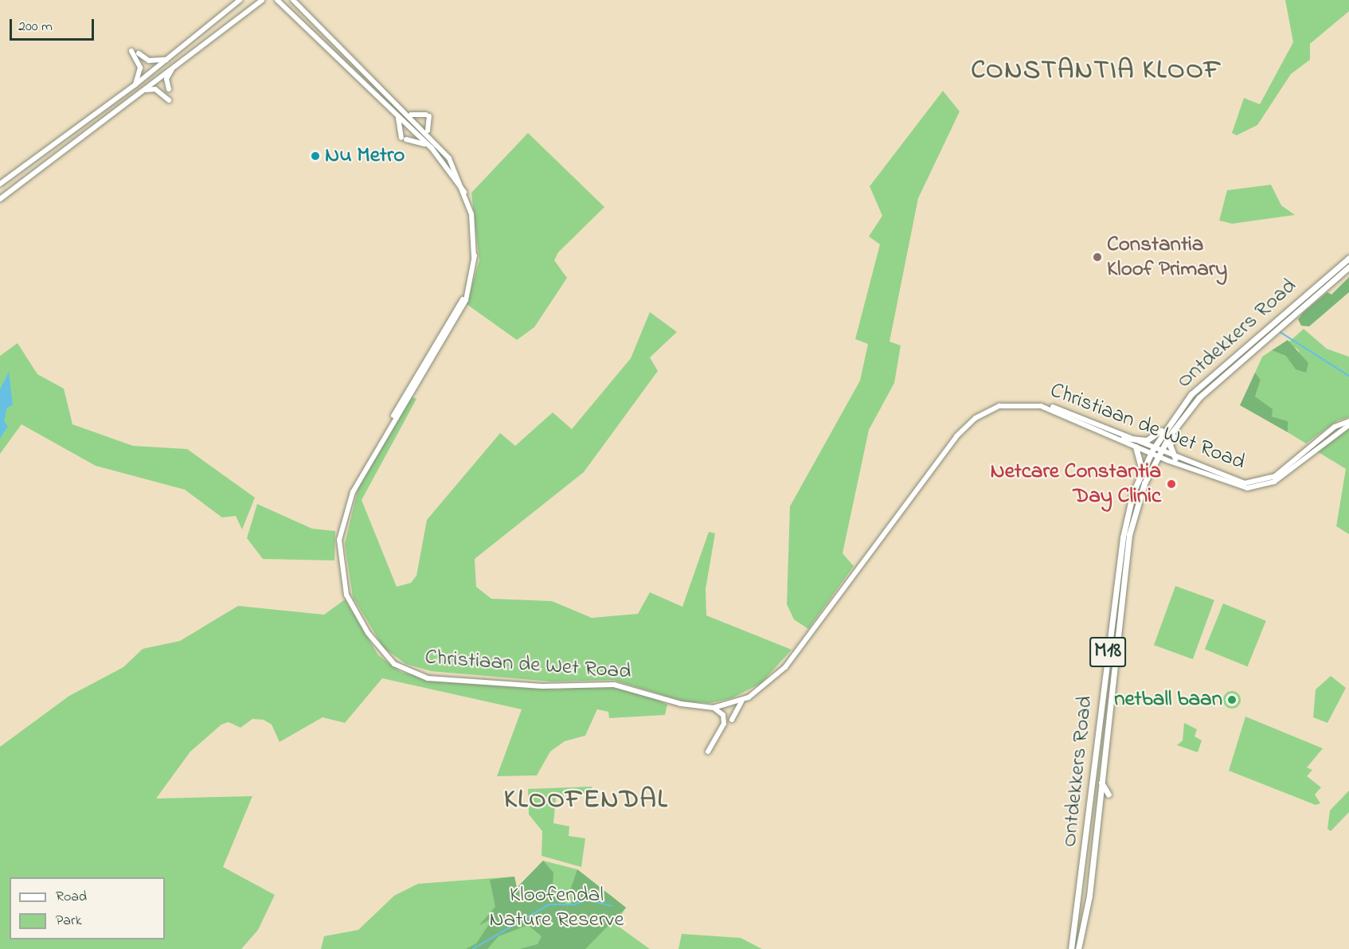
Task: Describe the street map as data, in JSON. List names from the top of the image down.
{
  "streets": {
    "main road": ["Ontdekkers Road", "Christiaan de Wet Road", "M18"]
  },
  "crossings": [
    ["Ontdekkers Road", "Christiaan de Wet Road"]
  ],
  "districts": ["CONSTANTIA KLOOF", "KLOOFENDAL"],
  "parks": ["Kloofendal Nature Reserve"],
  "places": [
    "Nu Metro",
    "Constantia Kloof Primary",
    "Netcare Constantia Day Clinic",
    "netball baan"
  ],
  "legend": ["Road", "Park"],
  "scale_bar": "200 m"
}
